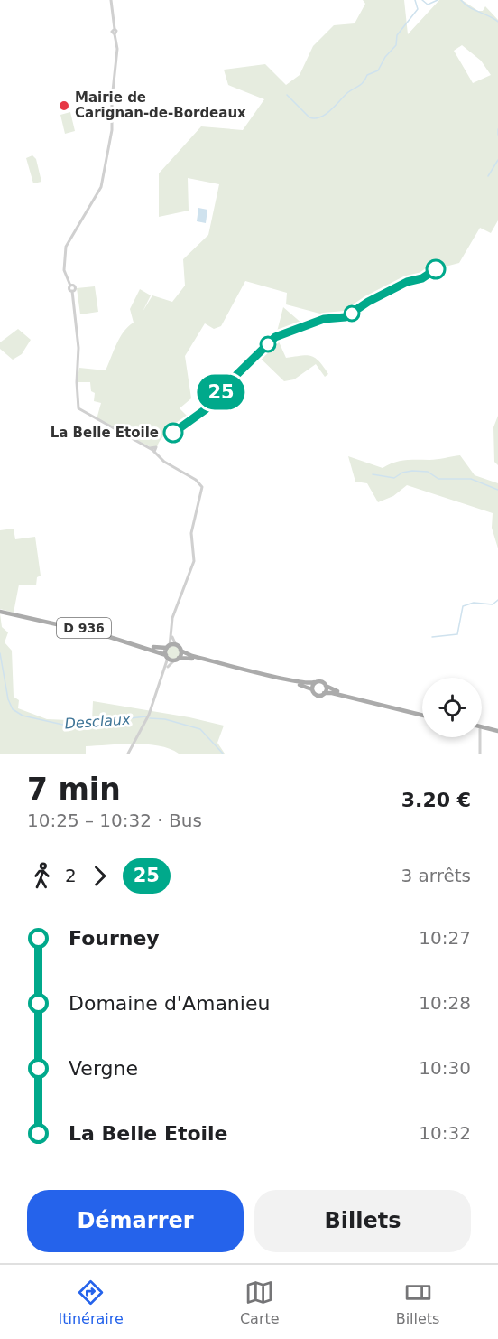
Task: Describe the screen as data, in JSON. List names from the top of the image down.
{
  "streets": {
    "main road": ["D 936"]
  },
  "water": ["Desclaux"],
  "places": ["Mairie de Carignan-de-Bordeaux", "La Belle Etoile"],
  "lines": ["bus line 25"],
  "page": {
    "on_map": "25",
    "heading": ["7 min", "10:25 – 10:32 · Bus", "3.20 €"],
    "legs": ["2", "25", "3 arrêts"],
    "list": [
      {
        "name": "Fourney",
        "value": "10:27"
      },
      {
        "name": "Domaine d'Amanieu",
        "value": "10:28"
      },
      {
        "name": "Vergne",
        "value": "10:30"
      },
      {
        "name": "La Belle Etoile",
        "value": "10:32"
      }
    ],
    "buttons": ["Démarrer", "Billets"],
    "tabs": ["Itinéraire", "Carte", "Billets"]
  }
}
